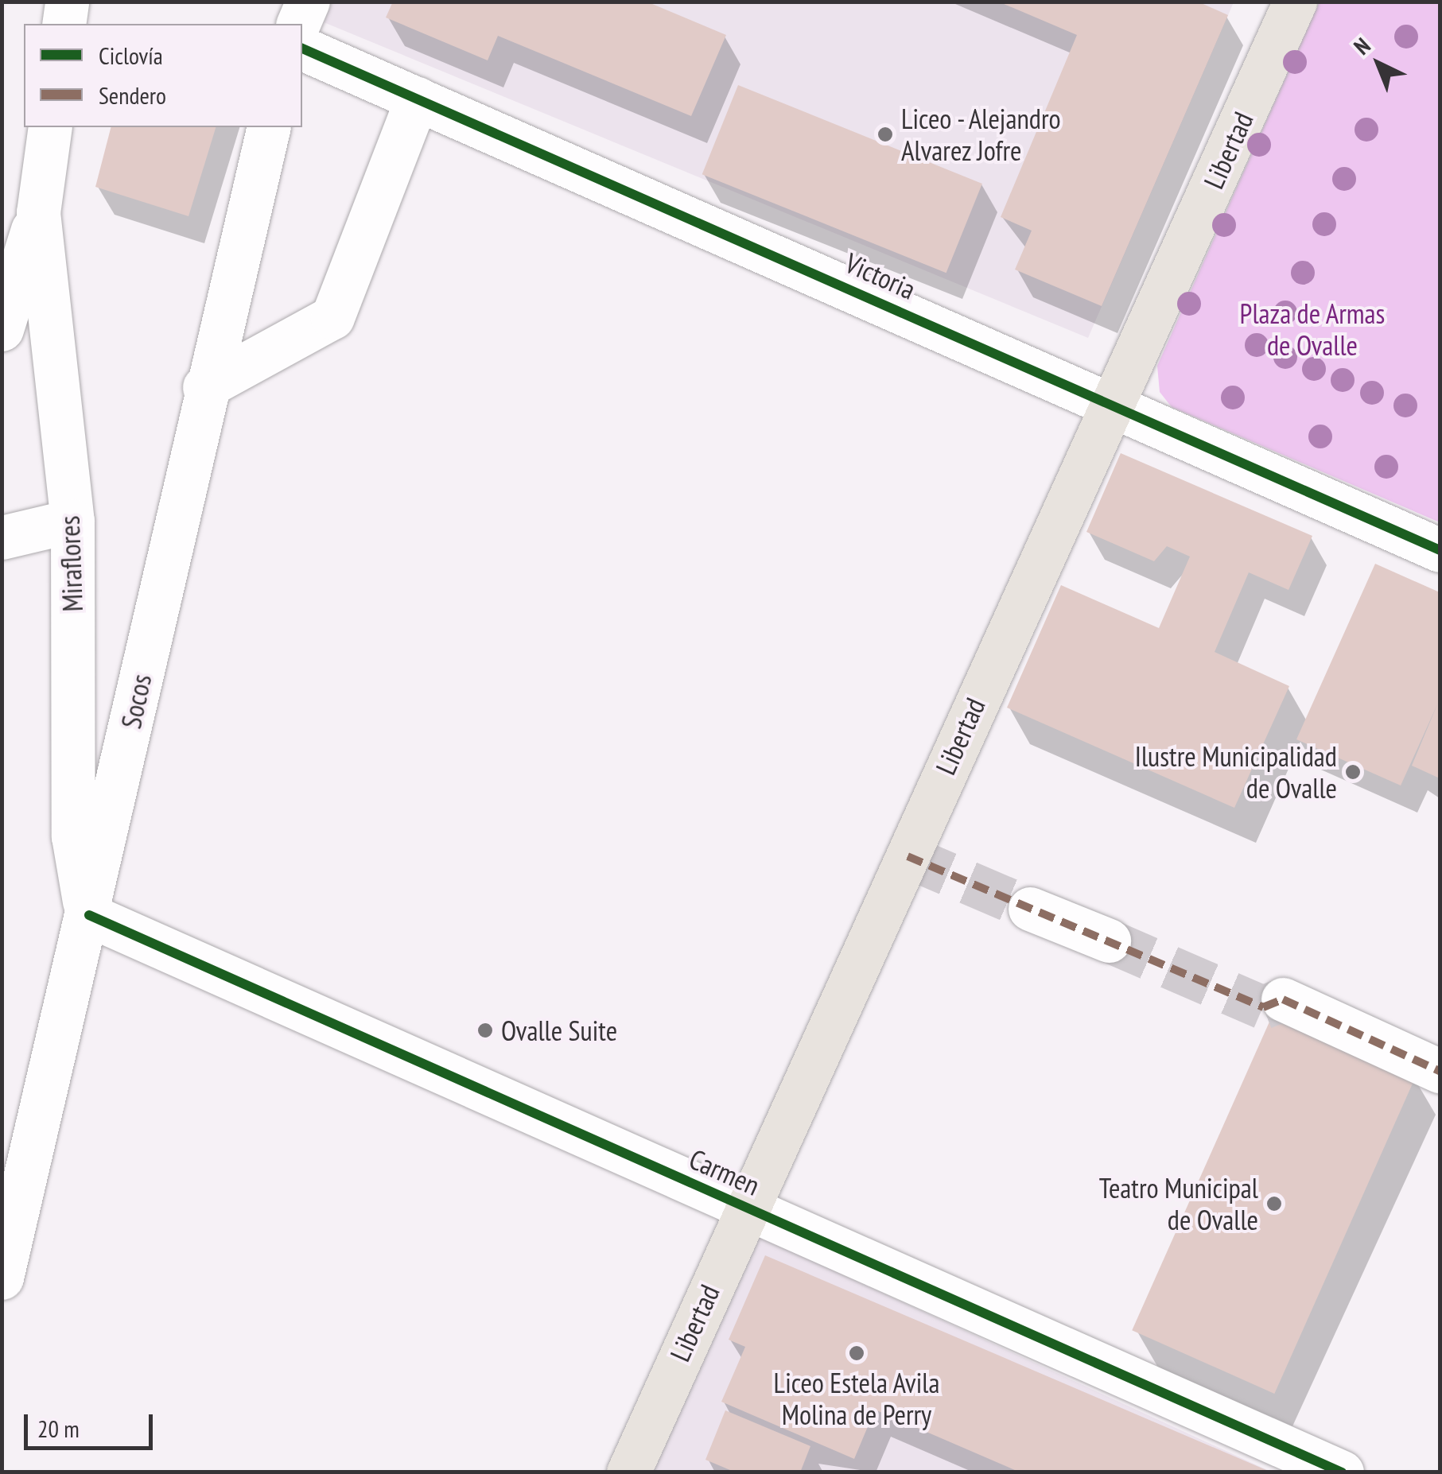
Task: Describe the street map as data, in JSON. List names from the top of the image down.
{
  "streets": {
    "main road": ["Libertad"],
    "street": [
      "Victoria",
      "Miraflores",
      "Socos",
      "Carmen"
    ]
  },
  "crossings": [
    ["Libertad", "Victoria"],
    ["Libertad", "Carmen"],
    ["Miraflores", "Socos"],
    ["Miraflores", "Carmen"],
    ["Socos", "Carmen"]
  ],
  "parks": ["Plaza de Armas de Ovalle"],
  "places": [
    "Liceo - Alejandro Alvarez Jofre",
    "Ilustre Municipalidad de Ovalle",
    "Ovalle Suite",
    "Teatro Municipal de Ovalle",
    "Liceo Estela Avila Molina de Perry"
  ],
  "legend": ["Ciclovía", "Sendero"],
  "scale_bar": "20 m",
  "north": "top left"
}
